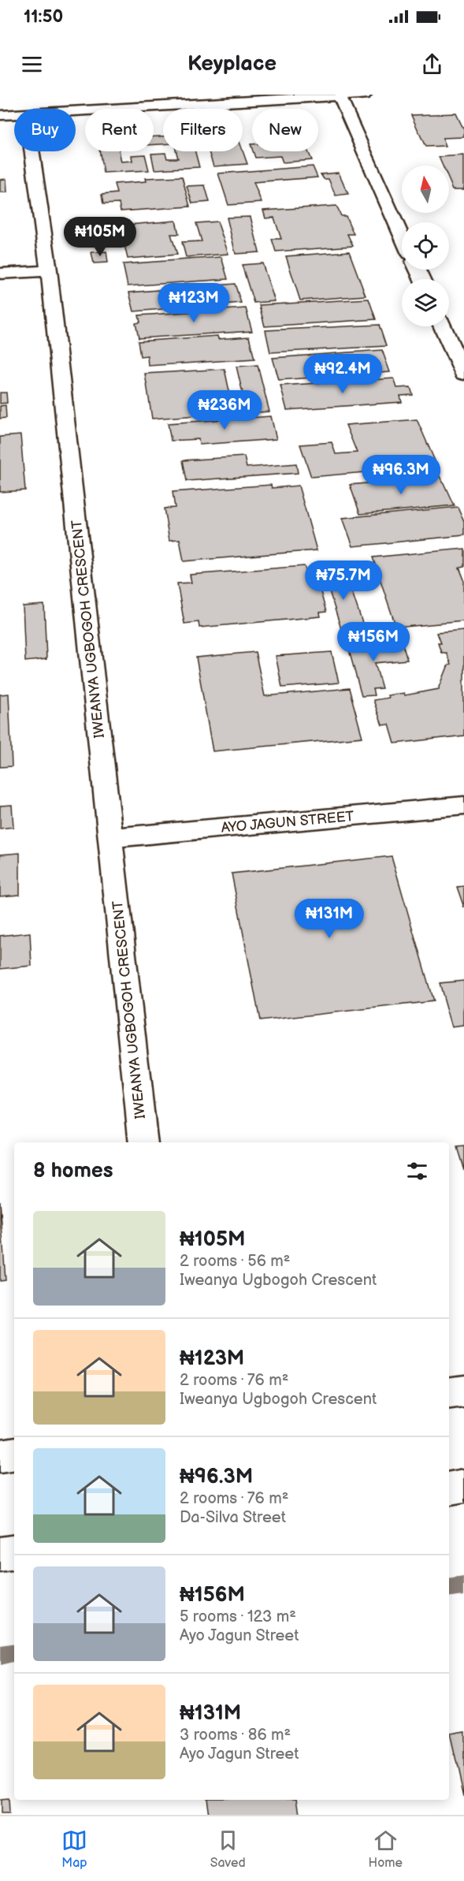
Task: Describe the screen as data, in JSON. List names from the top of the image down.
{
  "streets": {
    "street": ["IWEANYA UGBOGOH CRESCENT", "AYO JAGUN STREET"]
  },
  "crossings": [
    ["IWEANYA UGBOGOH CRESCENT", "AYO JAGUN STREET"]
  ],
  "north": "top",
  "page": {
    "status": "11:50",
    "header": "Keyplace",
    "chip": [
      "Buy",
      "Rent",
      "Filters",
      "New"
    ],
    "price": [
      "₦105M",
      "₦123M",
      "₦92.4M",
      "₦236M",
      "₦96.3M",
      "₦75.7M",
      "₦156M",
      "₦131M"
    ],
    "heading": "8 homes",
    "list": [
      {
        "name": "₦105M",
        "note": "2 rooms · 56 m² · Iweanya Ugbogoh Crescent"
      },
      {
        "name": "₦123M",
        "note": "2 rooms · 76 m² · Iweanya Ugbogoh Crescent"
      },
      {
        "name": "₦96.3M",
        "note": "2 rooms · 76 m² · Da-Silva Street"
      },
      {
        "name": "₦156M",
        "note": "5 rooms · 123 m² · Ayo Jagun Street"
      },
      {
        "name": "₦131M",
        "note": "3 rooms · 86 m² · Ayo Jagun Street"
      }
    ],
    "tabs": ["Map", "Saved", "Home"]
  }
}
